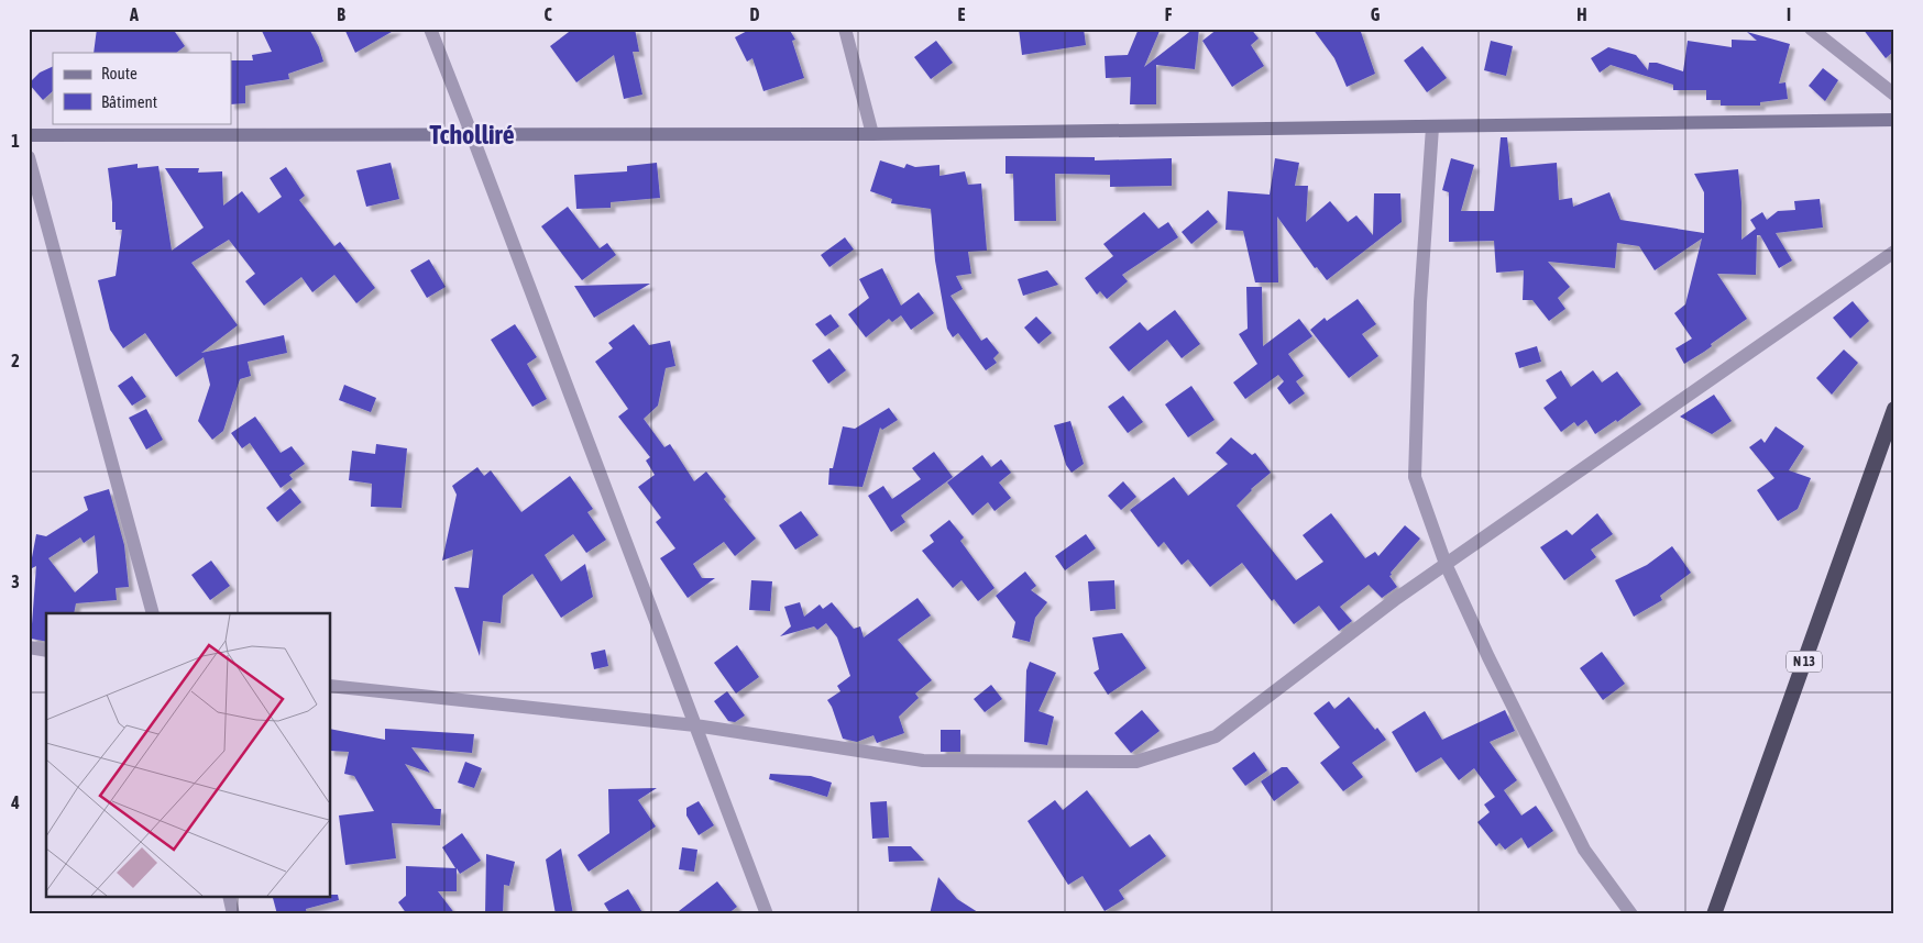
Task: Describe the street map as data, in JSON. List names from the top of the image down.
{
  "streets": {
    "highway": ["N 13"]
  },
  "districts": ["Tcholliré"],
  "legend": ["Route", "Bâtiment"],
  "grid": {
    "columns": [
      "A",
      "B",
      "C",
      "D",
      "E",
      "F",
      "G",
      "H",
      "I"
    ],
    "rows": [
      "1",
      "2",
      "3",
      "4"
    ]
  }
}
